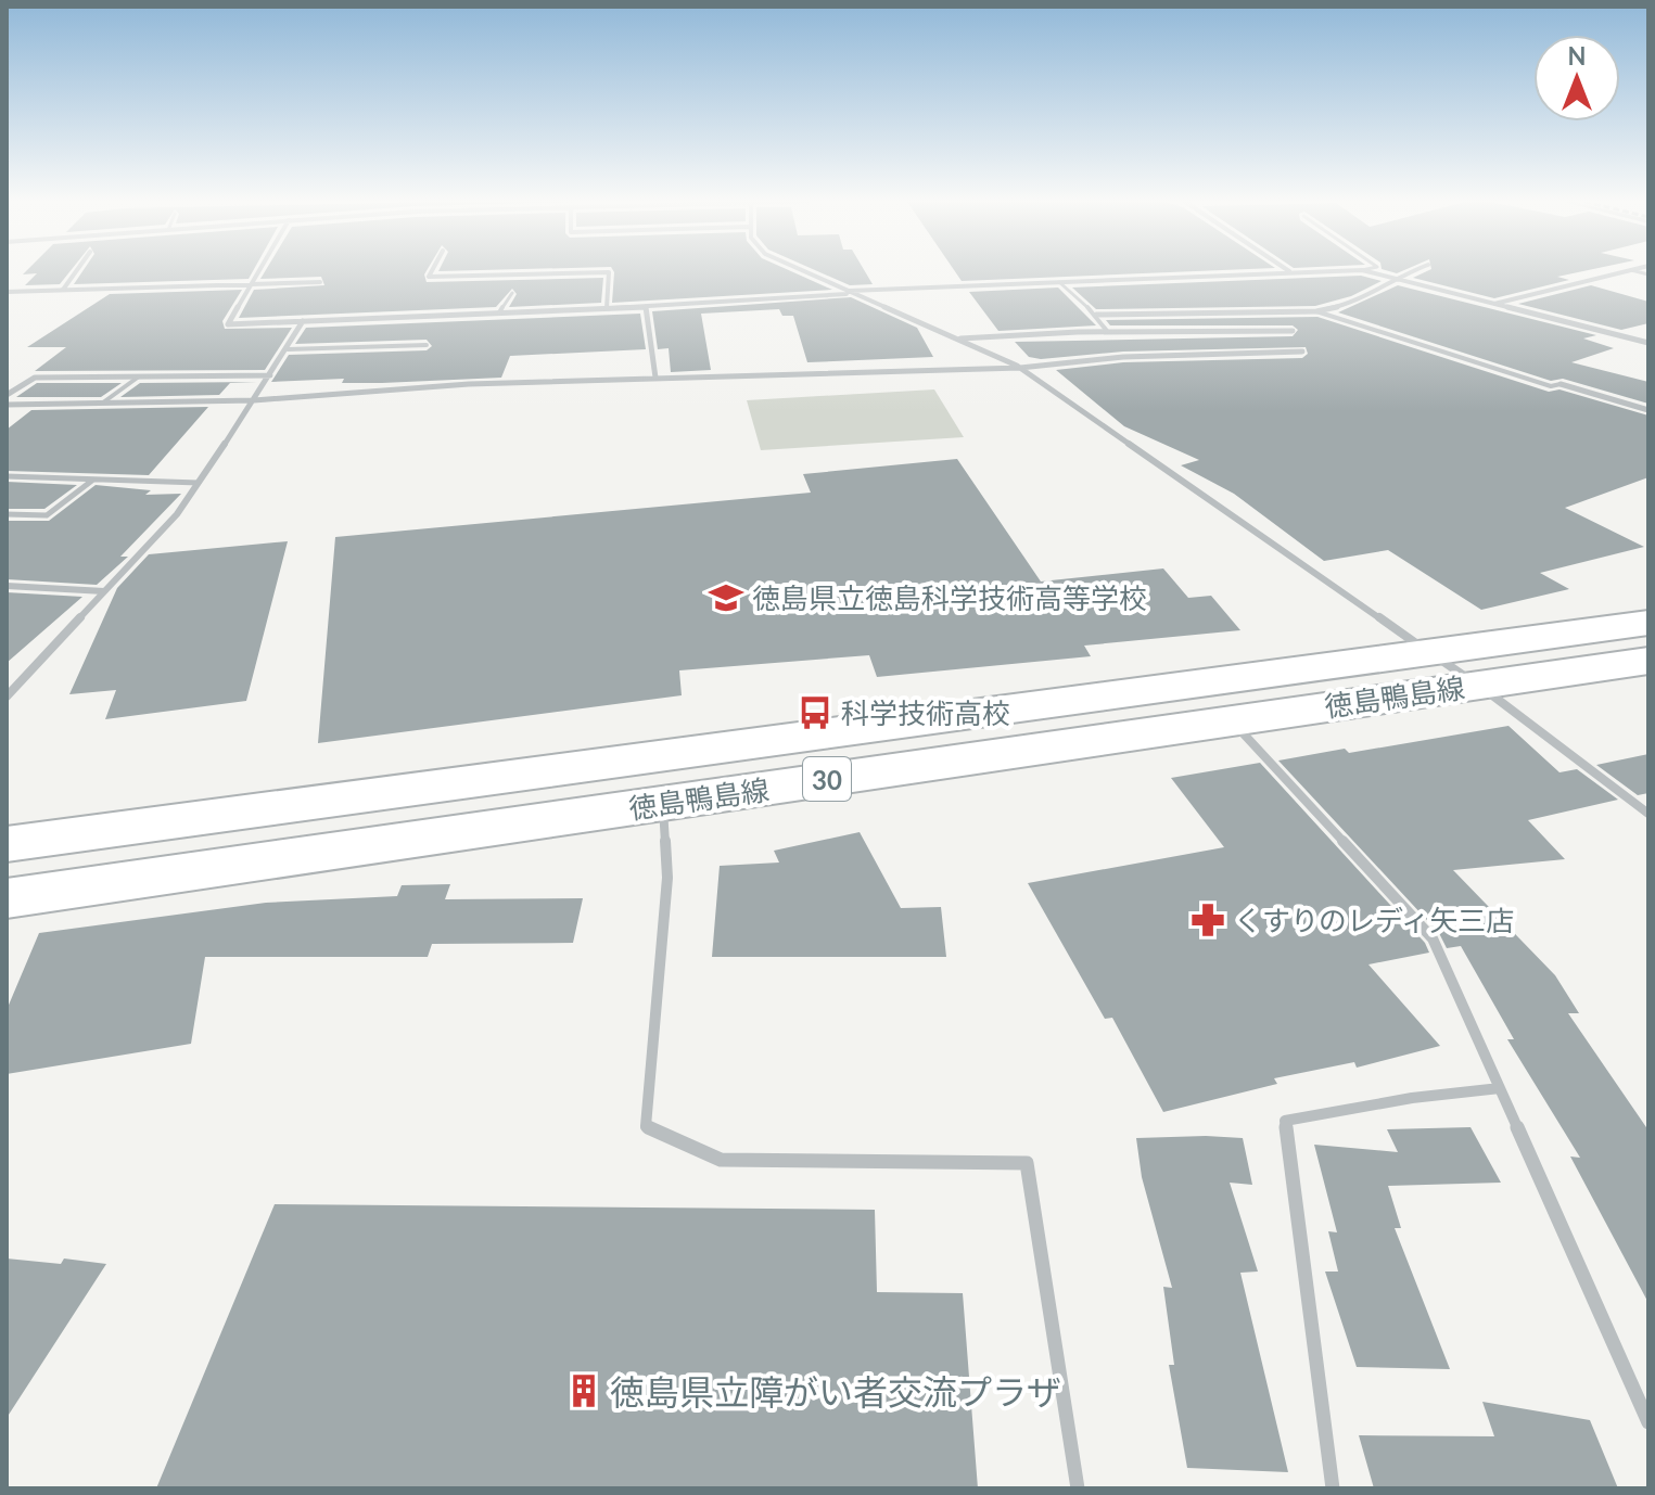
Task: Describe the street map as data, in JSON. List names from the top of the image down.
{
  "streets": {
    "main road": ["徳島鴨島線", "30"]
  },
  "places": {
    "school or university": ["徳島県立徳島科学技術高等学校"],
    "bus stop": ["科学技術高校"],
    "pharmacy": ["くすりのレディ矢三店"],
    "building": ["徳島県立障がい者交流プラザ"]
  },
  "north": "top"
}
